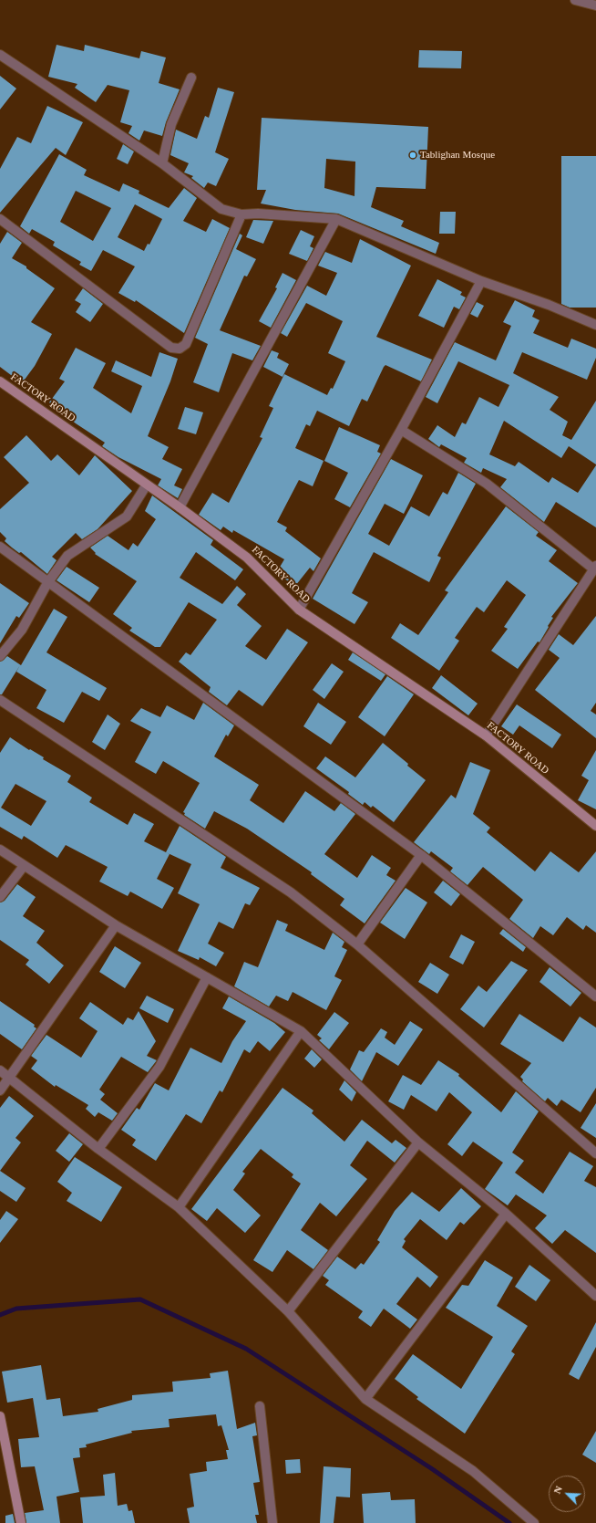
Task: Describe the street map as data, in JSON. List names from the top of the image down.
{
  "streets": {
    "street": ["FACTORY ROAD"]
  },
  "places": ["Tablighan Mosque"],
  "north": "top left"
}
